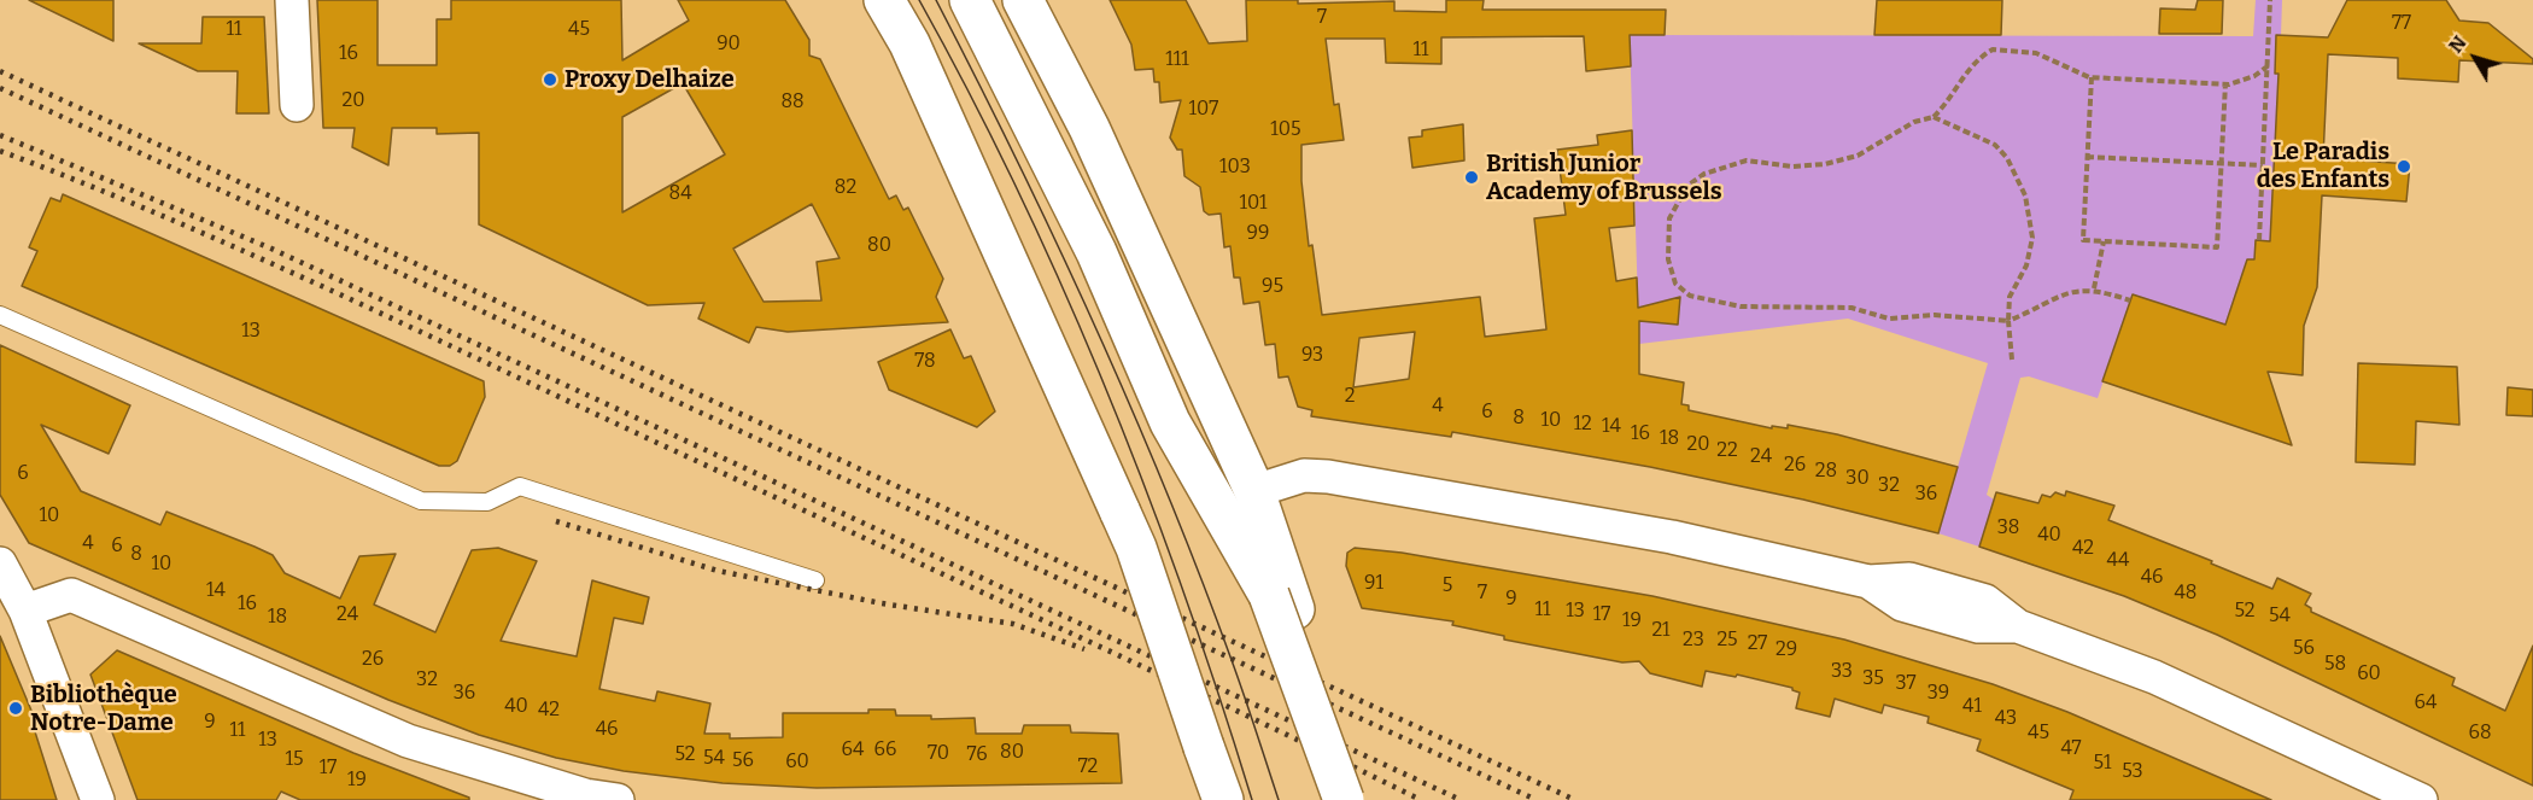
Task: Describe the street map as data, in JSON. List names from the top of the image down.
{
  "places": [
    "Proxy Delhaize",
    "Le Paradis des Enfants",
    "British Junior Academy of Brussels",
    "Bibliothèque Notre-Dame"
  ],
  "house_numbers": [
    "7",
    "77",
    "11",
    "45",
    "90",
    "11",
    "16",
    "111",
    "20",
    "88",
    "107",
    "105",
    "103",
    "82",
    "84",
    "101",
    "99",
    "80",
    "95",
    "13",
    "93",
    "78",
    "2",
    "4",
    "6",
    "8",
    "10",
    "12",
    "14",
    "16",
    "18",
    "20",
    "22",
    "24",
    "26",
    "28",
    "6",
    "30",
    "32",
    "36",
    "10",
    "38",
    "40",
    "4",
    "6",
    "42",
    "8",
    "44",
    "10",
    "46",
    "91",
    "5",
    "14",
    "7",
    "48",
    "9",
    "16",
    "11",
    "13",
    "52",
    "24",
    "17",
    "54",
    "18",
    "19",
    "21",
    "23",
    "25",
    "27",
    "56",
    "29",
    "26",
    "58",
    "33",
    "60",
    "35",
    "32",
    "37",
    "36",
    "39",
    "64",
    "40",
    "41",
    "42",
    "43",
    "9",
    "46",
    "11",
    "45",
    "68",
    "13",
    "47",
    "64",
    "66",
    "80",
    "70",
    "52",
    "76",
    "54",
    "15",
    "56",
    "60",
    "51",
    "72",
    "17",
    "53",
    "19"
  ],
  "north": "top left"
}
